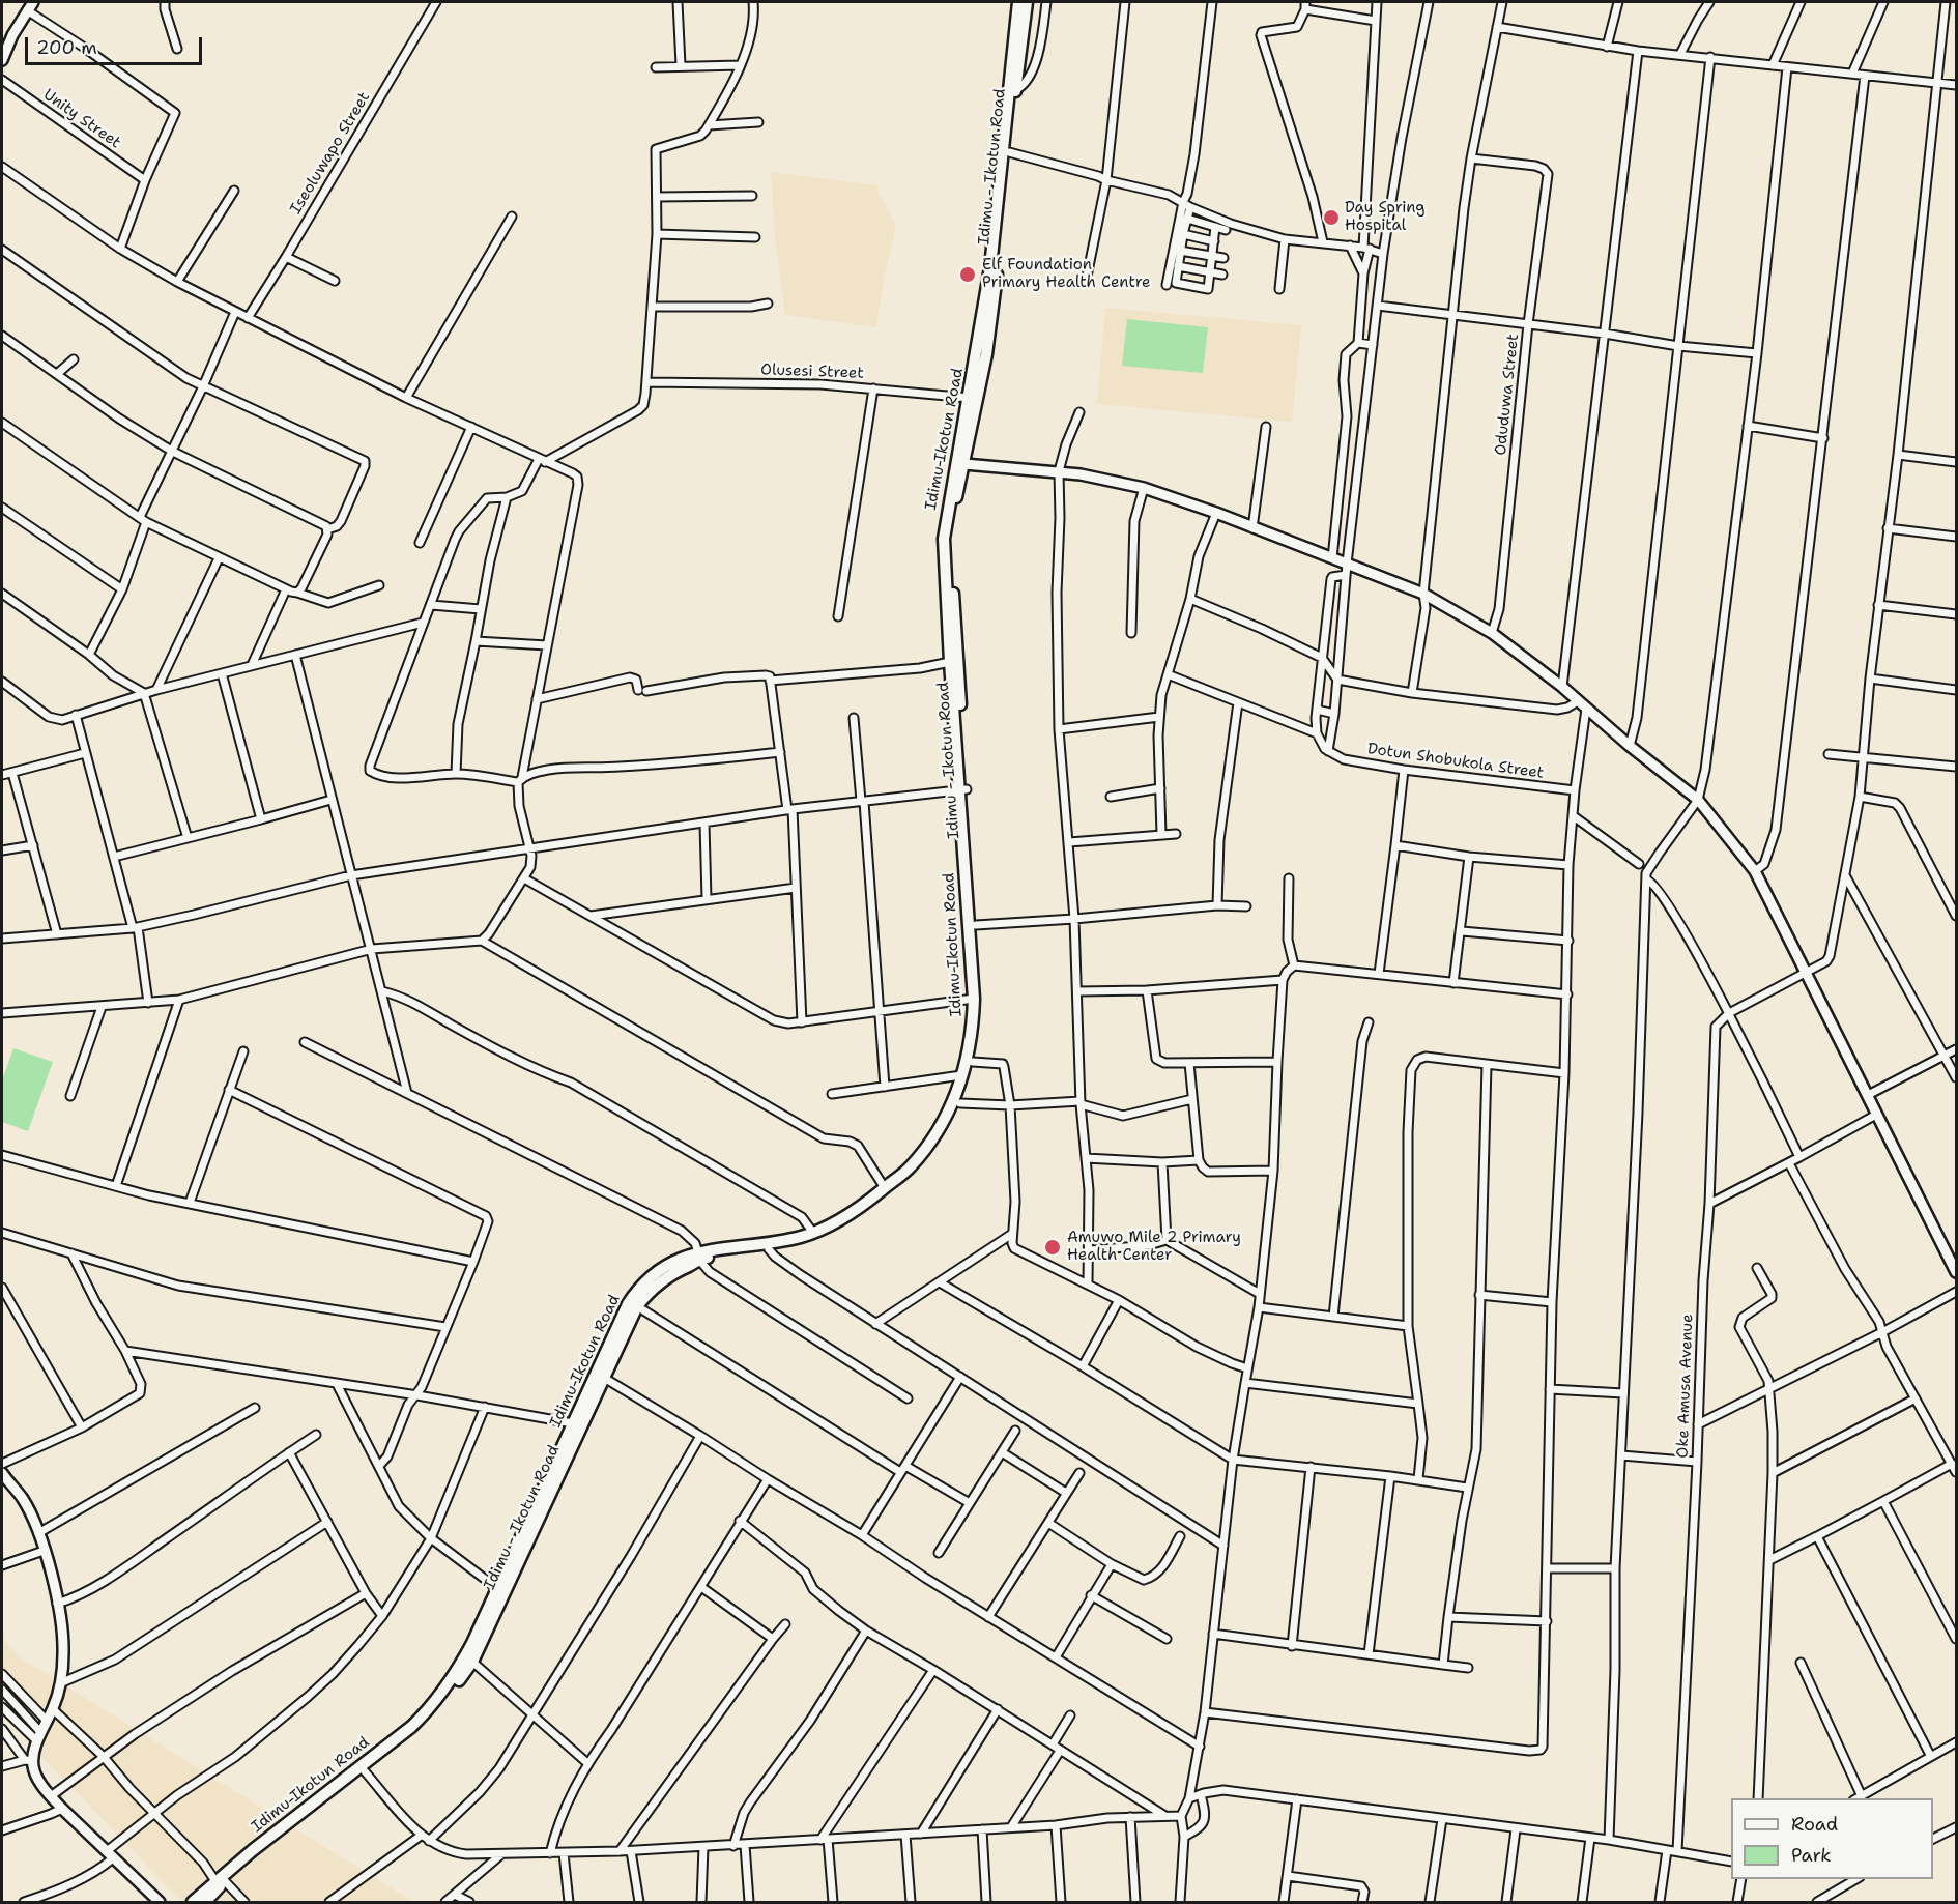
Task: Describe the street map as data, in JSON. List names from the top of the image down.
{
  "streets": {
    "main road": ["Idimu - Ikotun Road", "Idimu-Ikotun Road"],
    "street": [
      "Unity Street",
      "Iseoluwapo Street",
      "Olusesi Street",
      "Oduduwa Street",
      "Dotun Shobukola Street",
      "Oke Amusa Avenue"
    ]
  },
  "crossings": [
    ["Idimu - Ikotun Road", "Olusesi Street"],
    ["Idimu - Ikotun Road", "Idimu-Ikotun Road"],
    ["Olusesi Street", "Idimu-Ikotun Road"]
  ],
  "places": ["Day Spring Hospital", "Elf Foundation Primary Health Centre", "Amuwo Mile 2 Primary Health Center"],
  "legend": ["Road", "Park"],
  "scale_bar": "200 m"
}
